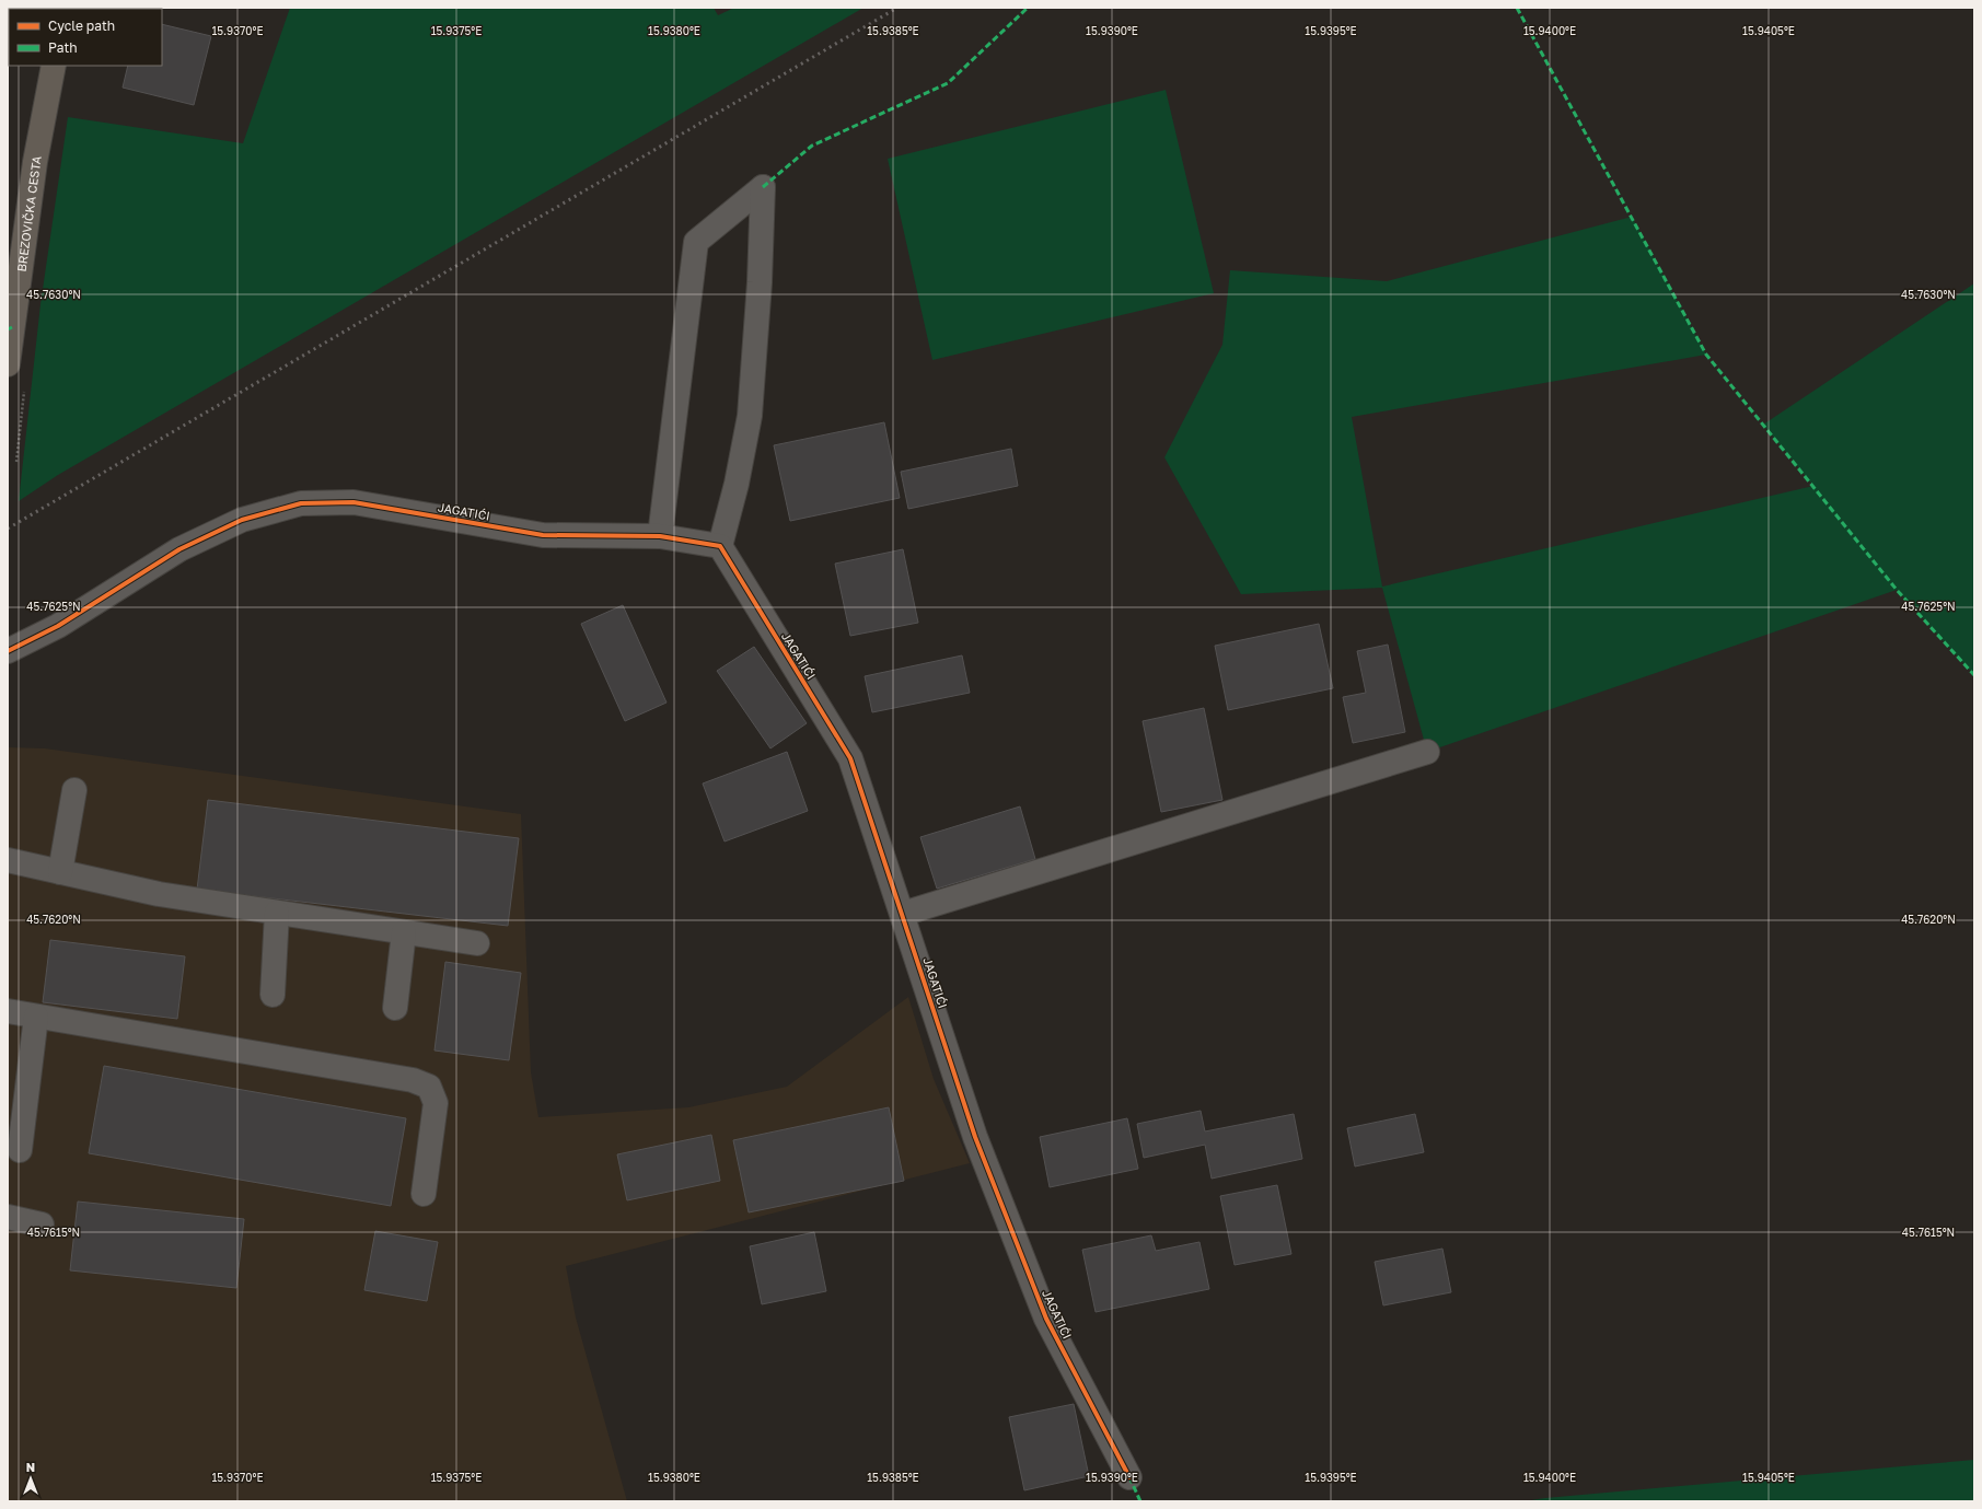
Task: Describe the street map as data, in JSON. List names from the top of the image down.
{
  "streets": {
    "main road": ["BREZOVIČKA CESTA"],
    "street": ["JAGATIĆI"]
  },
  "legend": ["Cycle path", "Path"],
  "north": "top",
  "coordinates": [
    "15.9370°E",
    "15.9375°E",
    "15.9380°E",
    "15.9385°E",
    "15.9390°E",
    "15.9395°E",
    "15.9400°E",
    "15.9405°E",
    "45.7630°N",
    "45.7625°N",
    "45.7620°N",
    "45.7615°N"
  ]
}
